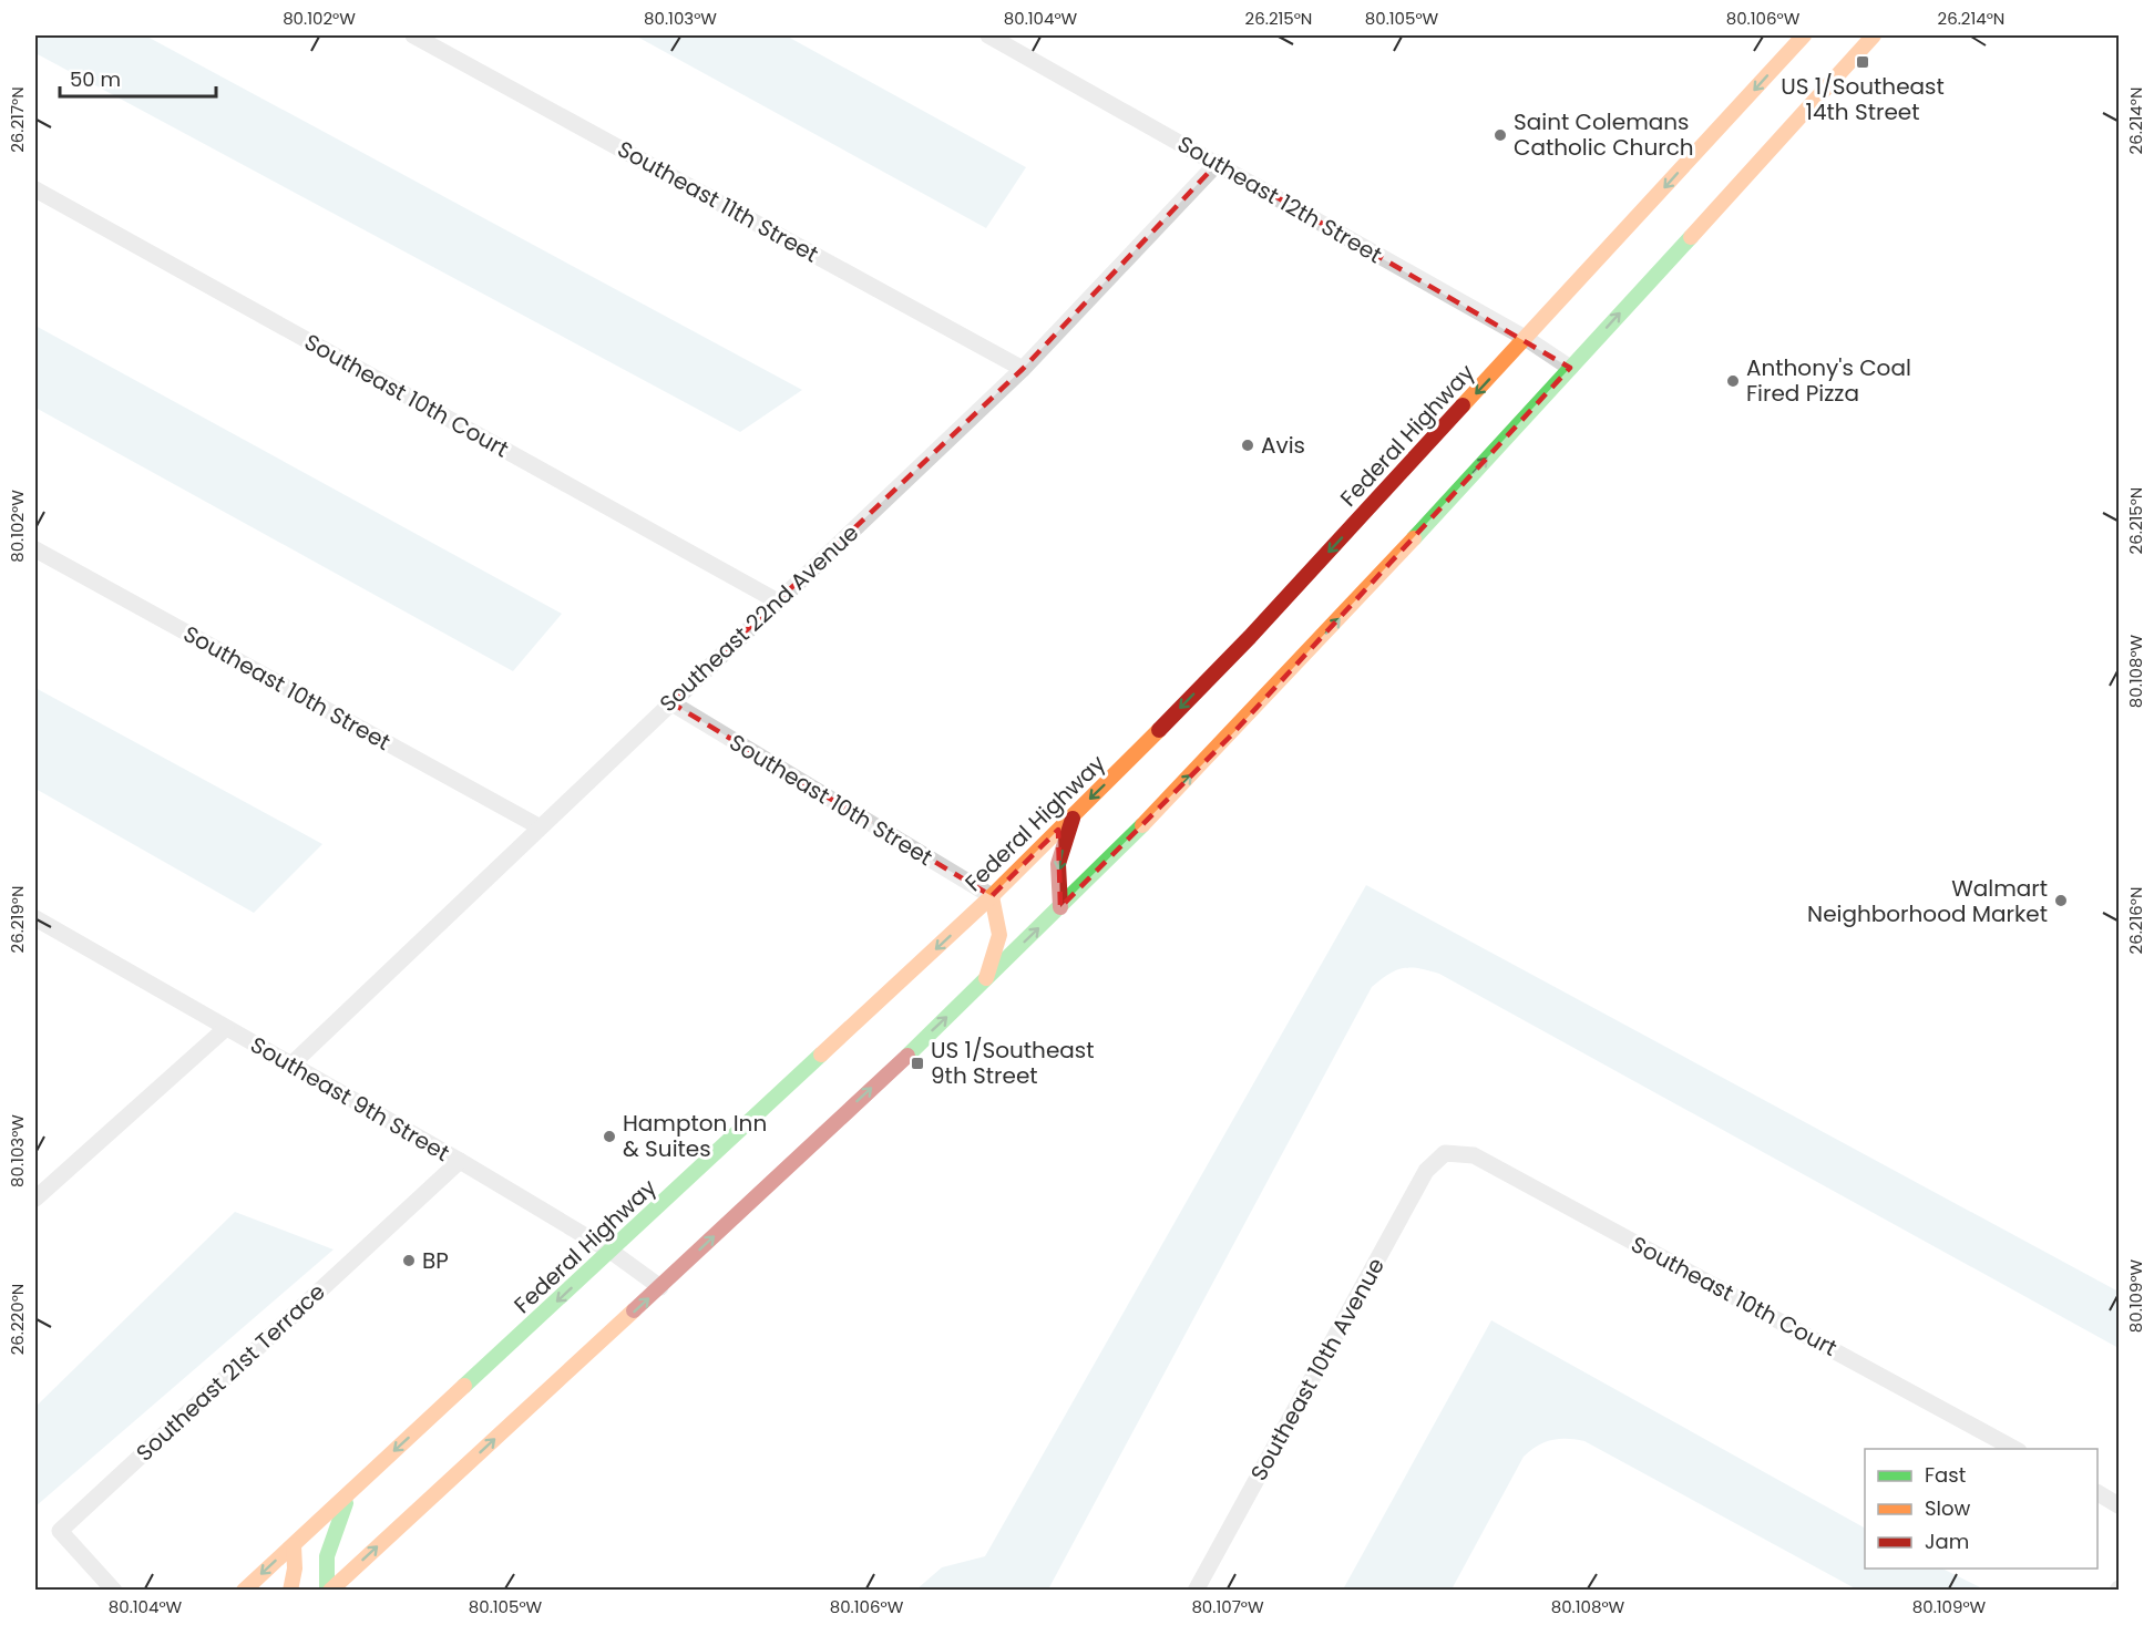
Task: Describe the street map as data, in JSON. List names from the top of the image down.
{
  "streets": {
    "main road": ["Federal Highway"],
    "street": [
      "Southeast 12th Street",
      "Southeast 11th Street",
      "Southeast 10th Court",
      "Southeast 22nd Avenue",
      "Southeast 10th Street",
      "Southeast 9th Street",
      "Southeast 10th Avenue",
      "Southeast 21st Terrace"
    ]
  },
  "crossings": [
    ["Southeast 12th Street", "Federal Highway"],
    ["Southeast 12th Street", "Southeast 22nd Avenue"],
    ["Southeast 11th Street", "Southeast 22nd Avenue"],
    ["Southeast 10th Court", "Southeast 22nd Avenue"],
    ["Southeast 10th Court", "Southeast 10th Avenue"],
    ["Federal Highway", "Southeast 10th Street"],
    ["Federal Highway", "Southeast 9th Street"],
    ["Southeast 22nd Avenue", "Southeast 10th Street"],
    ["Southeast 22nd Avenue", "Southeast 9th Street"],
    ["Southeast 9th Street", "Southeast 21st Terrace"]
  ],
  "places": {
    "transit": ["US 1/Southeast 14th Street", "US 1/Southeast 9th Street"],
    "other": [
      "Saint Colemans Catholic Church",
      "Anthony's Coal Fired Pizza",
      "Avis",
      "Walmart Neighborhood Market",
      "Hampton Inn & Suites",
      "BP"
    ]
  },
  "legend": ["Fast", "Slow", "Jam"],
  "scale_bar": "50 m",
  "coordinates": [
    "80.102°W",
    "80.103°W",
    "80.104°W",
    "26.215°N",
    "80.105°W",
    "80.106°W",
    "26.214°N",
    "26.217°N",
    "80.108°W",
    "26.219°N",
    "26.216°N",
    "80.109°W",
    "26.220°N",
    "80.107°W"
  ]
}
